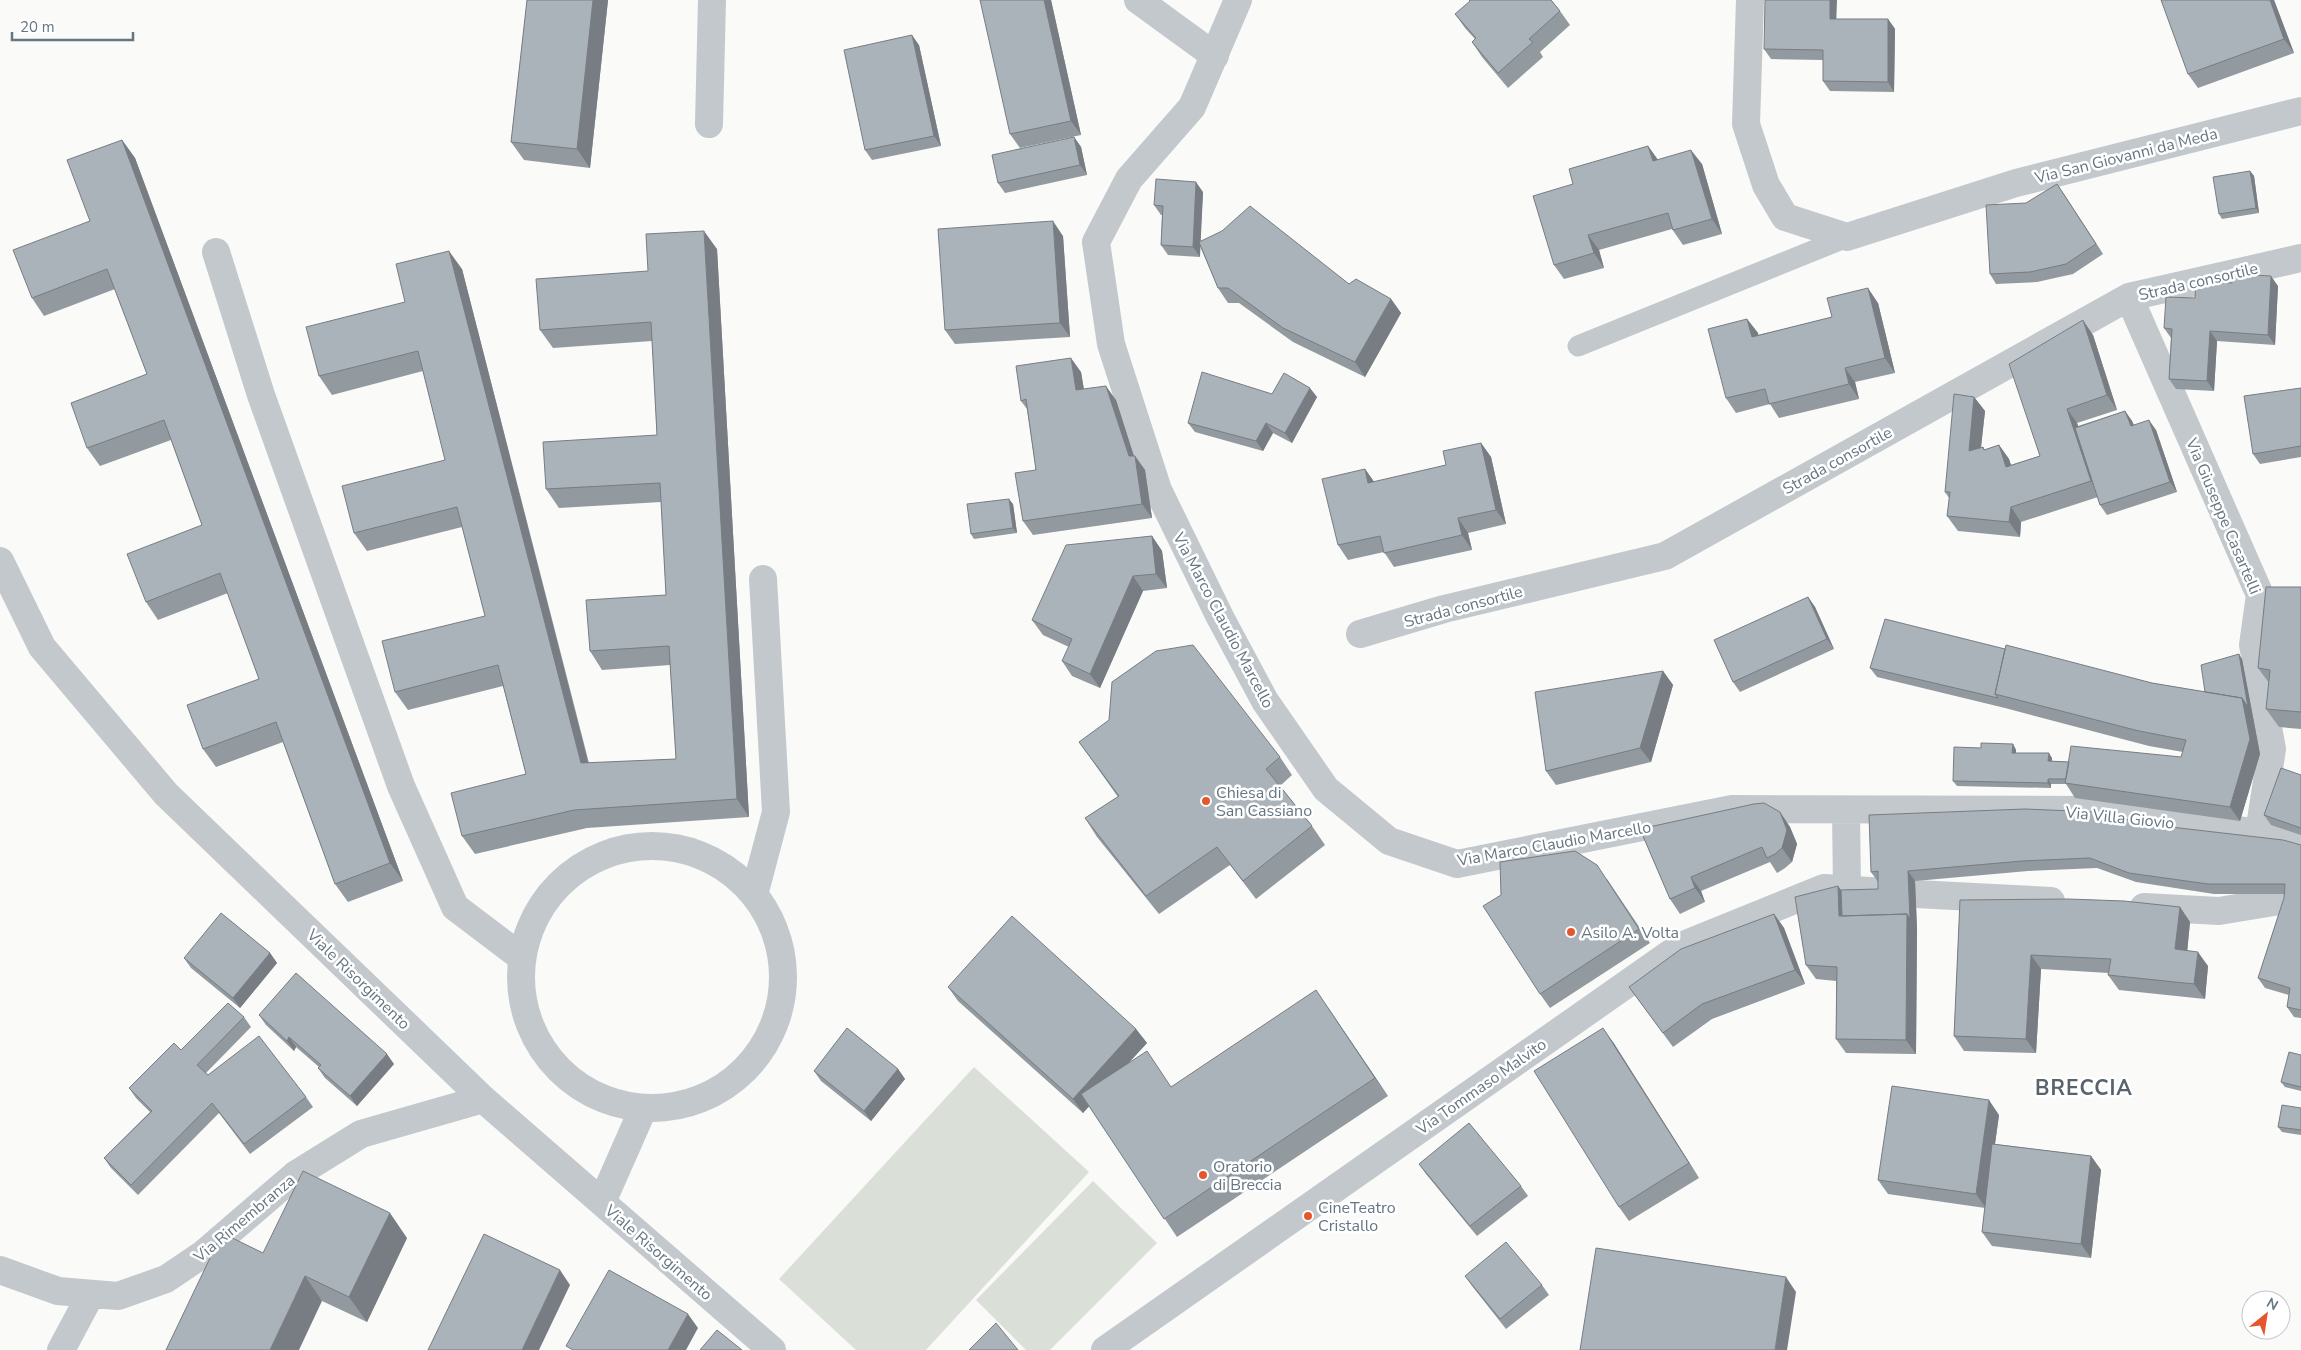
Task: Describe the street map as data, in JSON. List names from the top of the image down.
{
  "streets": {
    "street": [
      "Via San Giovanni da Meda",
      "Strada consortile",
      "Via Giuseppe Casartelli",
      "Via Marco Claudio Marcello",
      "Via Villa Giovio",
      "Viale Risorgimento",
      "Via Tommaso Malvito",
      "Via Rimembranza"
    ]
  },
  "crossings": [
    ["Strada consortile", "Via Giuseppe Casartelli"],
    ["Via Giuseppe Casartelli", "Via Villa Giovio"],
    ["Via Marco Claudio Marcello", "Via Villa Giovio"],
    ["Viale Risorgimento", "Via Rimembranza"]
  ],
  "districts": ["BRECCIA"],
  "places": [
    "Chiesa di San Cassiano",
    "Asilo A. Volta",
    "Oratorio di Breccia",
    "CineTeatro Cristallo"
  ],
  "scale_bar": "20 m",
  "north": "top right"
}
